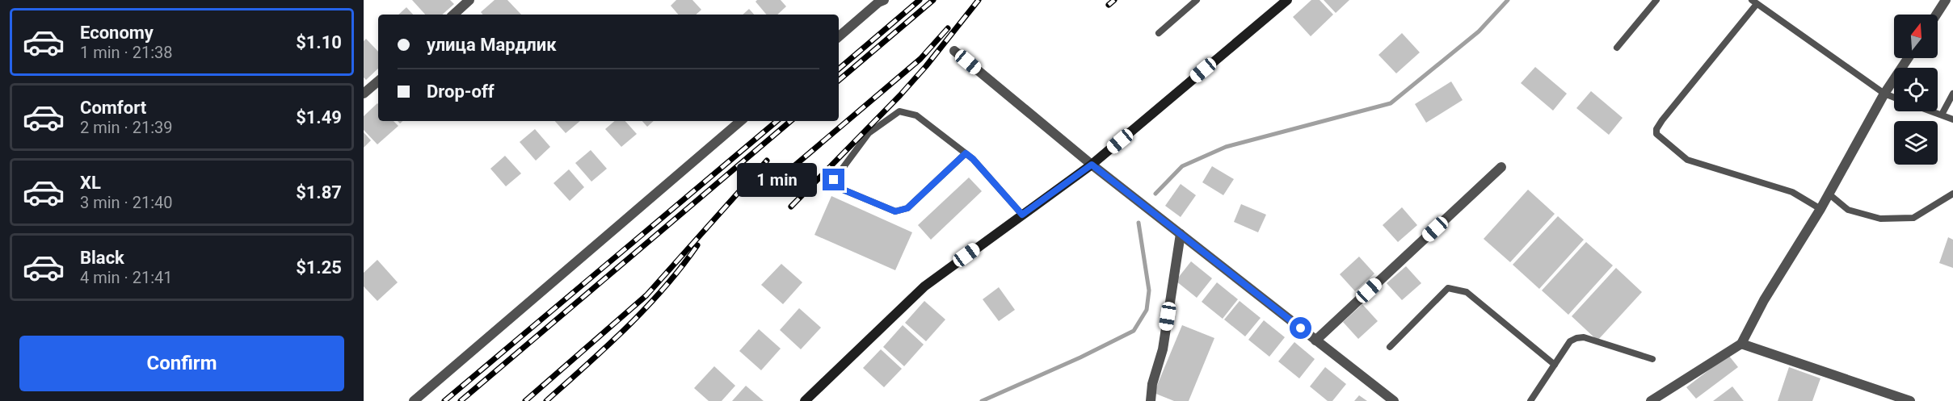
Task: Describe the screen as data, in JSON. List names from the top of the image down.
{
  "north": "top",
  "page": {
    "list": [
      {
        "name": "Economy",
        "note": "1 min · 21:38",
        "value": "$1.10"
      },
      {
        "name": "Comfort",
        "note": "2 min · 21:39",
        "value": "$1.49"
      },
      {
        "name": "XL",
        "note": "3 min · 21:40",
        "value": "$1.87"
      },
      {
        "name": "Black",
        "note": "4 min · 21:41",
        "value": "$1.25"
      }
    ],
    "banner": ["улица Мардлик", "Drop-off"],
    "bubble": "1 min",
    "buttons": "Confirm"
  }
}
